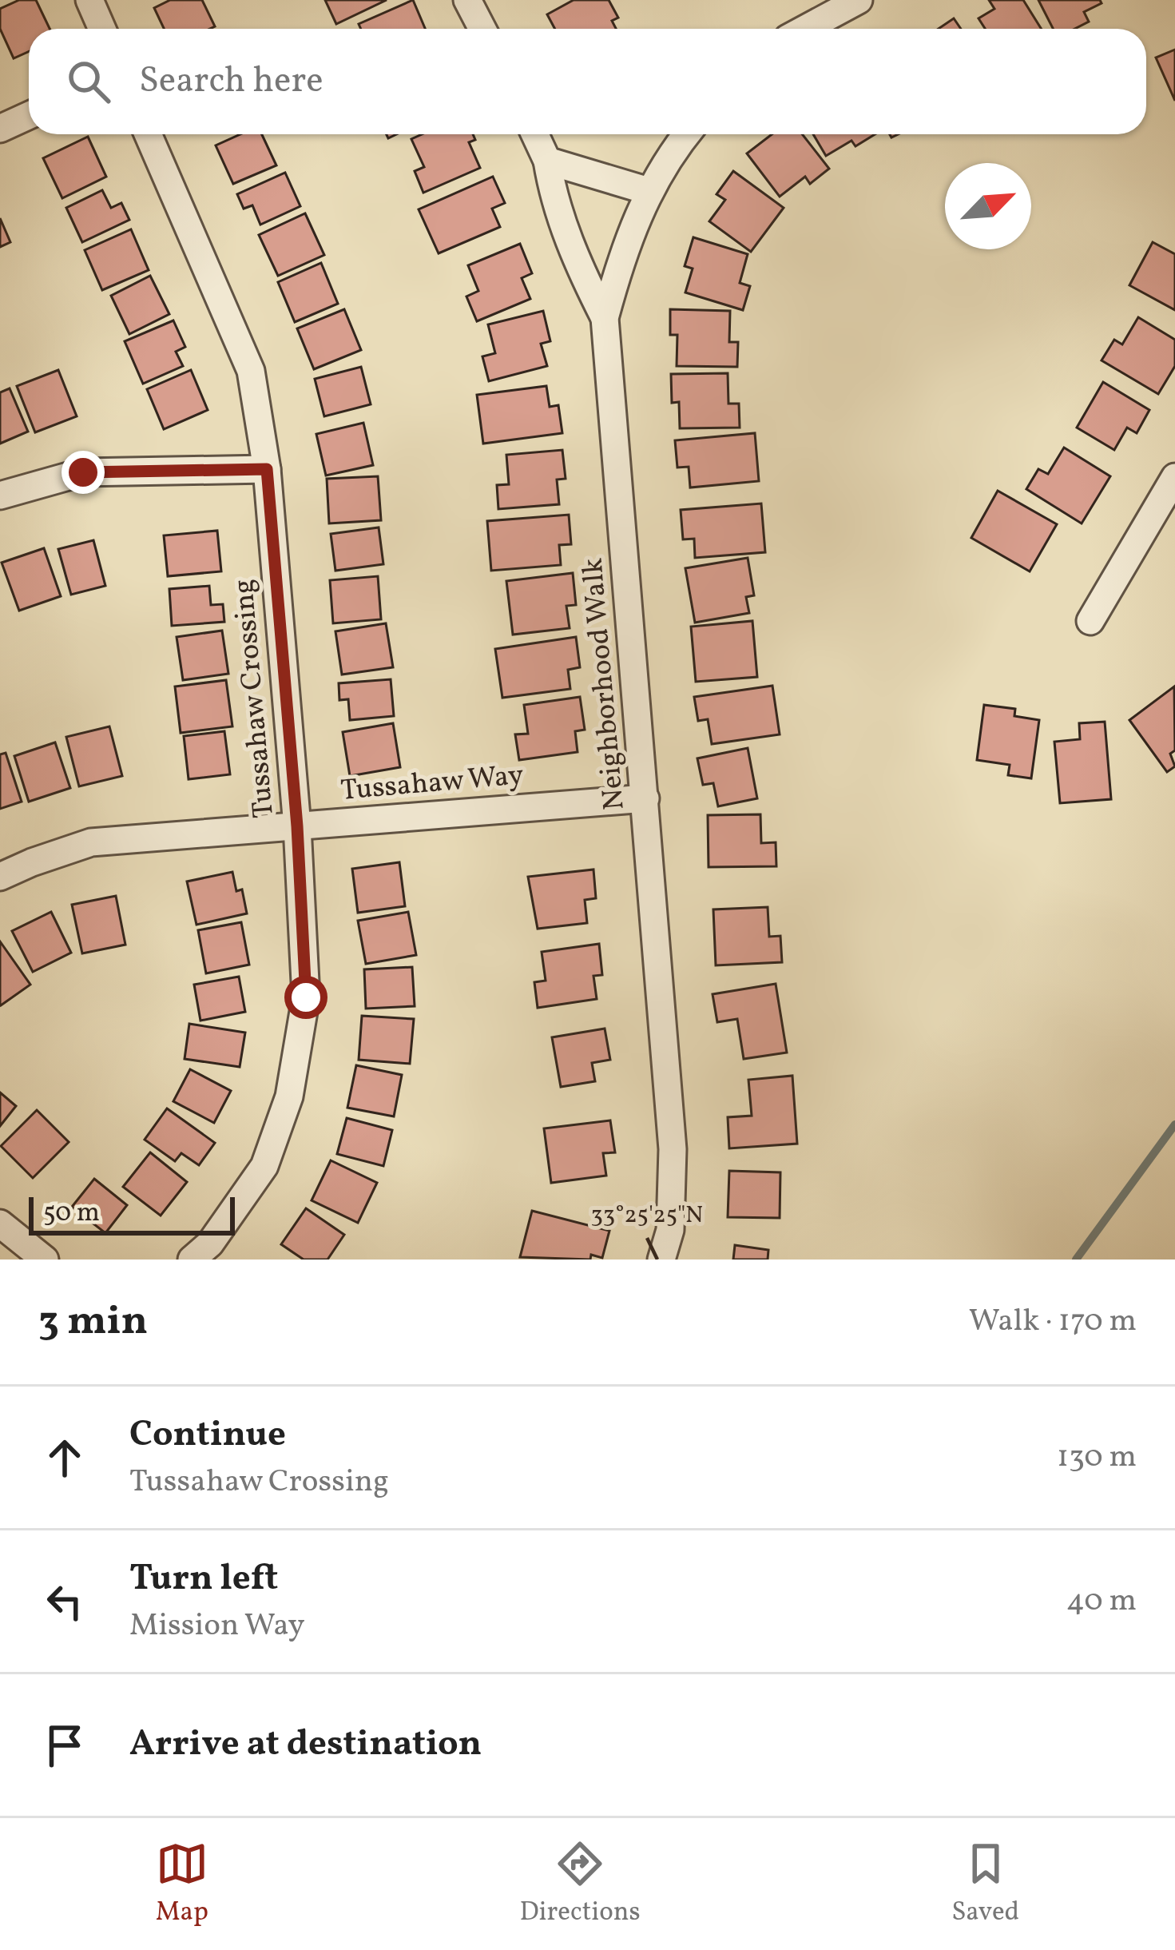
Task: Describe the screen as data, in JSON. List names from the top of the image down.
{
  "streets": {
    "street": ["Neighborhood Walk", "Tussahaw Crossing", "Tussahaw Way"]
  },
  "crossings": [
    ["Neighborhood Walk", "Tussahaw Way"],
    ["Tussahaw Crossing", "Tussahaw Way"]
  ],
  "scale_bar": "50 m",
  "north": "top right",
  "page": {
    "search": "Search here",
    "scale": "50 m",
    "heading": ["3 min", "Walk · 170 m"],
    "list": [
      ["Continue", "Tussahaw Crossing", "130 m"],
      ["Turn left", "Mission Way", "40 m"],
      "Arrive at destination"
    ],
    "nav": ["Map", "Directions", "Saved"]
  },
  "coordinates": ["33°25'25\"N"]
}
